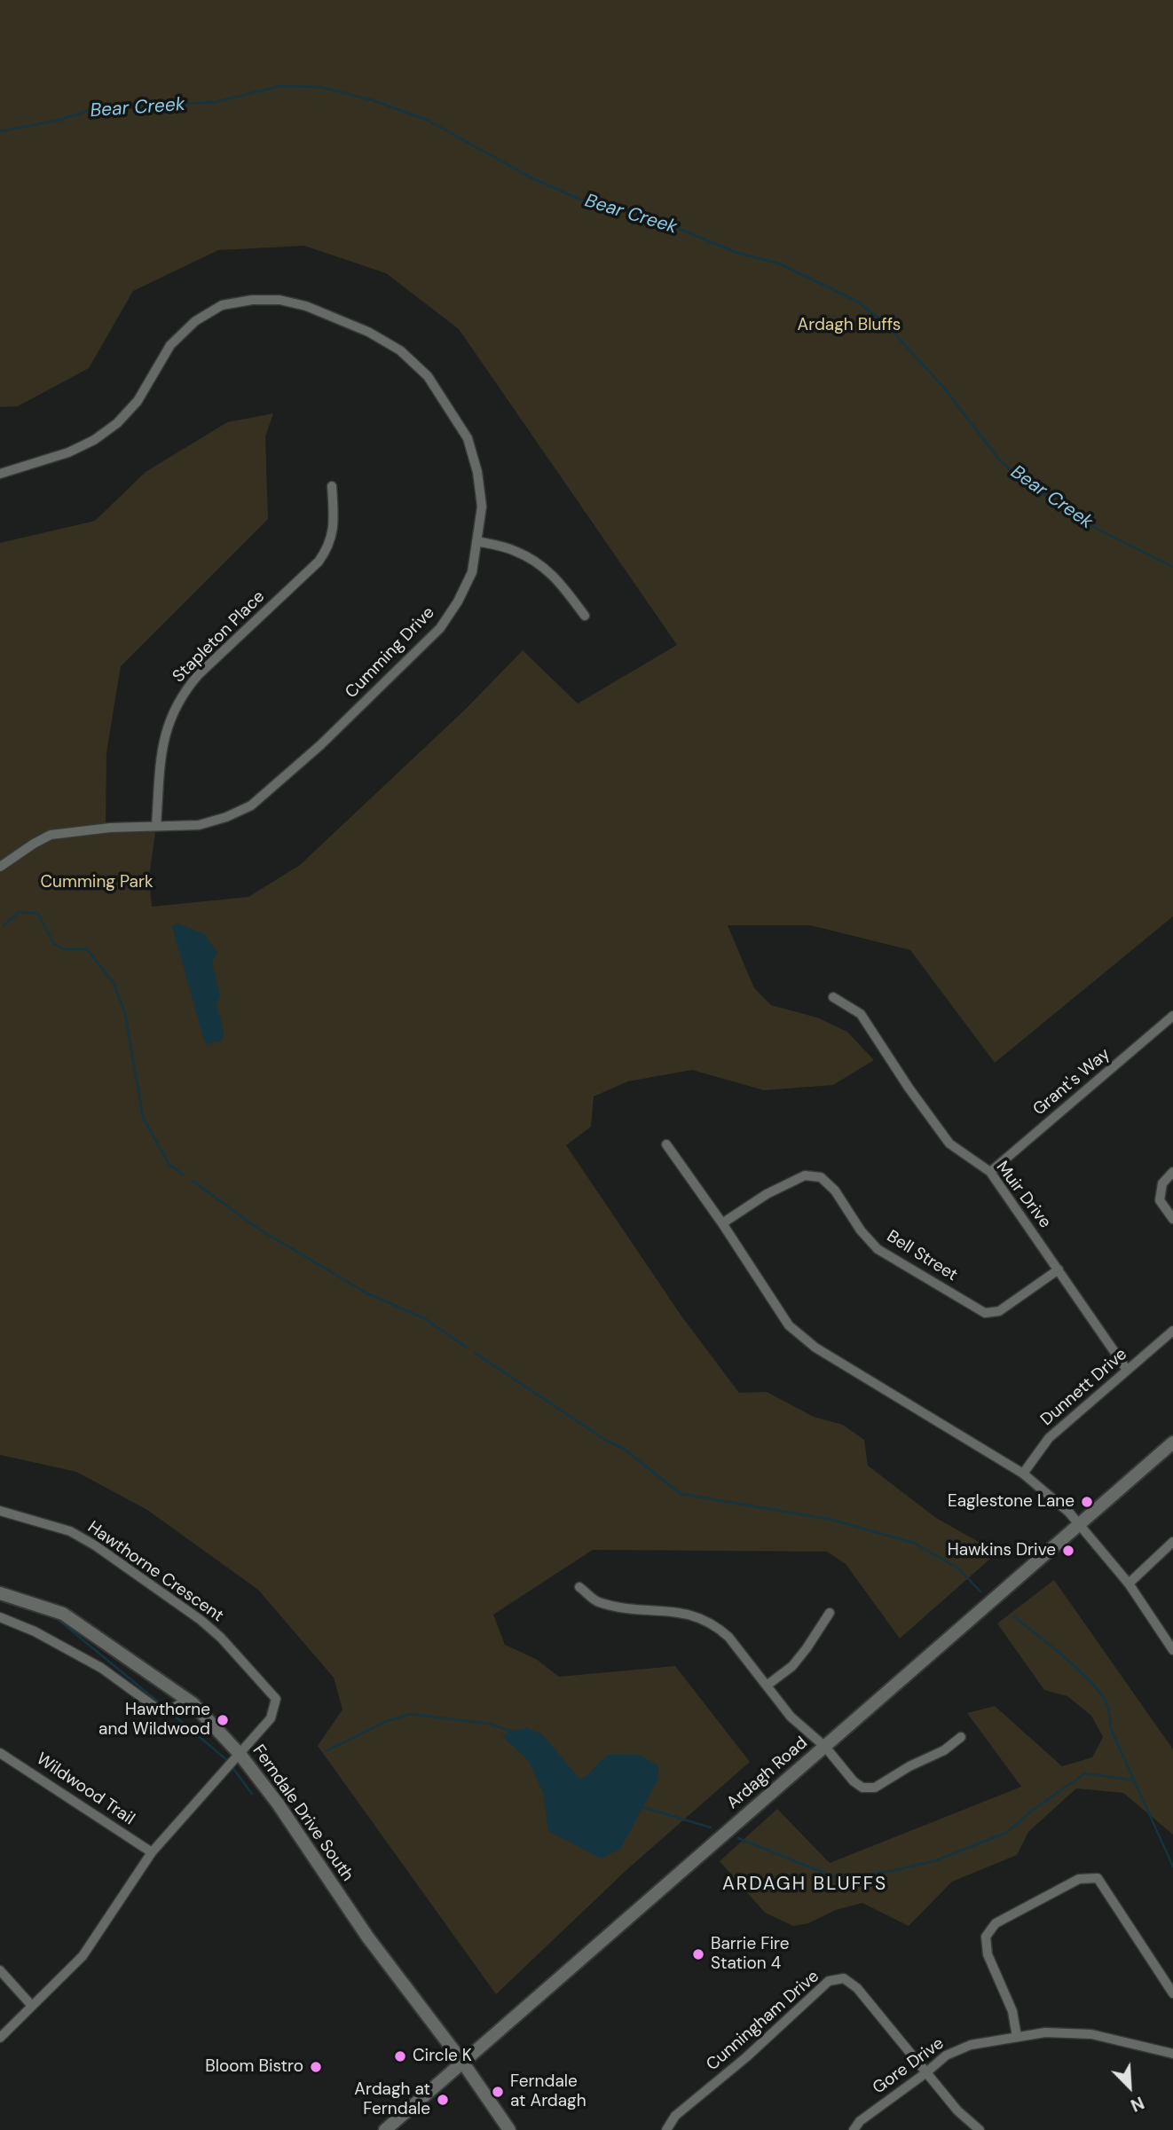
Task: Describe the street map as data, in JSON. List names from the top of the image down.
{
  "streets": {
    "street": [
      "Stapleton Place",
      "Cumming Drive",
      "Grant's Way",
      "Muir Drive",
      "Bell Street",
      "Dunnett Drive",
      "Hawthorne Crescent",
      "Ardagh Road",
      "Wildwood Trail",
      "Ferndale Drive South",
      "Cunningham Drive",
      "Gore Drive"
    ]
  },
  "crossings": [
    ["Stapleton Place", "Cumming Drive"],
    ["Grant's Way", "Muir Drive"],
    ["Muir Drive", "Bell Street"],
    ["Muir Drive", "Dunnett Drive"],
    ["Hawthorne Crescent", "Ferndale Drive South"],
    ["Ardagh Road", "Ferndale Drive South"],
    ["Cunningham Drive", "Gore Drive"]
  ],
  "districts": ["ARDAGH BLUFFS"],
  "water": ["Bear Creek"],
  "parks": ["Ardagh Bluffs", "Cumming Park"],
  "places": [
    "Eaglestone Lane",
    "Hawkins Drive",
    "Hawthorne and Wildwood",
    "Barrie Fire Station 4",
    "Circle K",
    "Bloom Bistro",
    "Ferndale at Ardagh",
    "Ardagh at Ferndale"
  ],
  "north": "bottom right"
}
